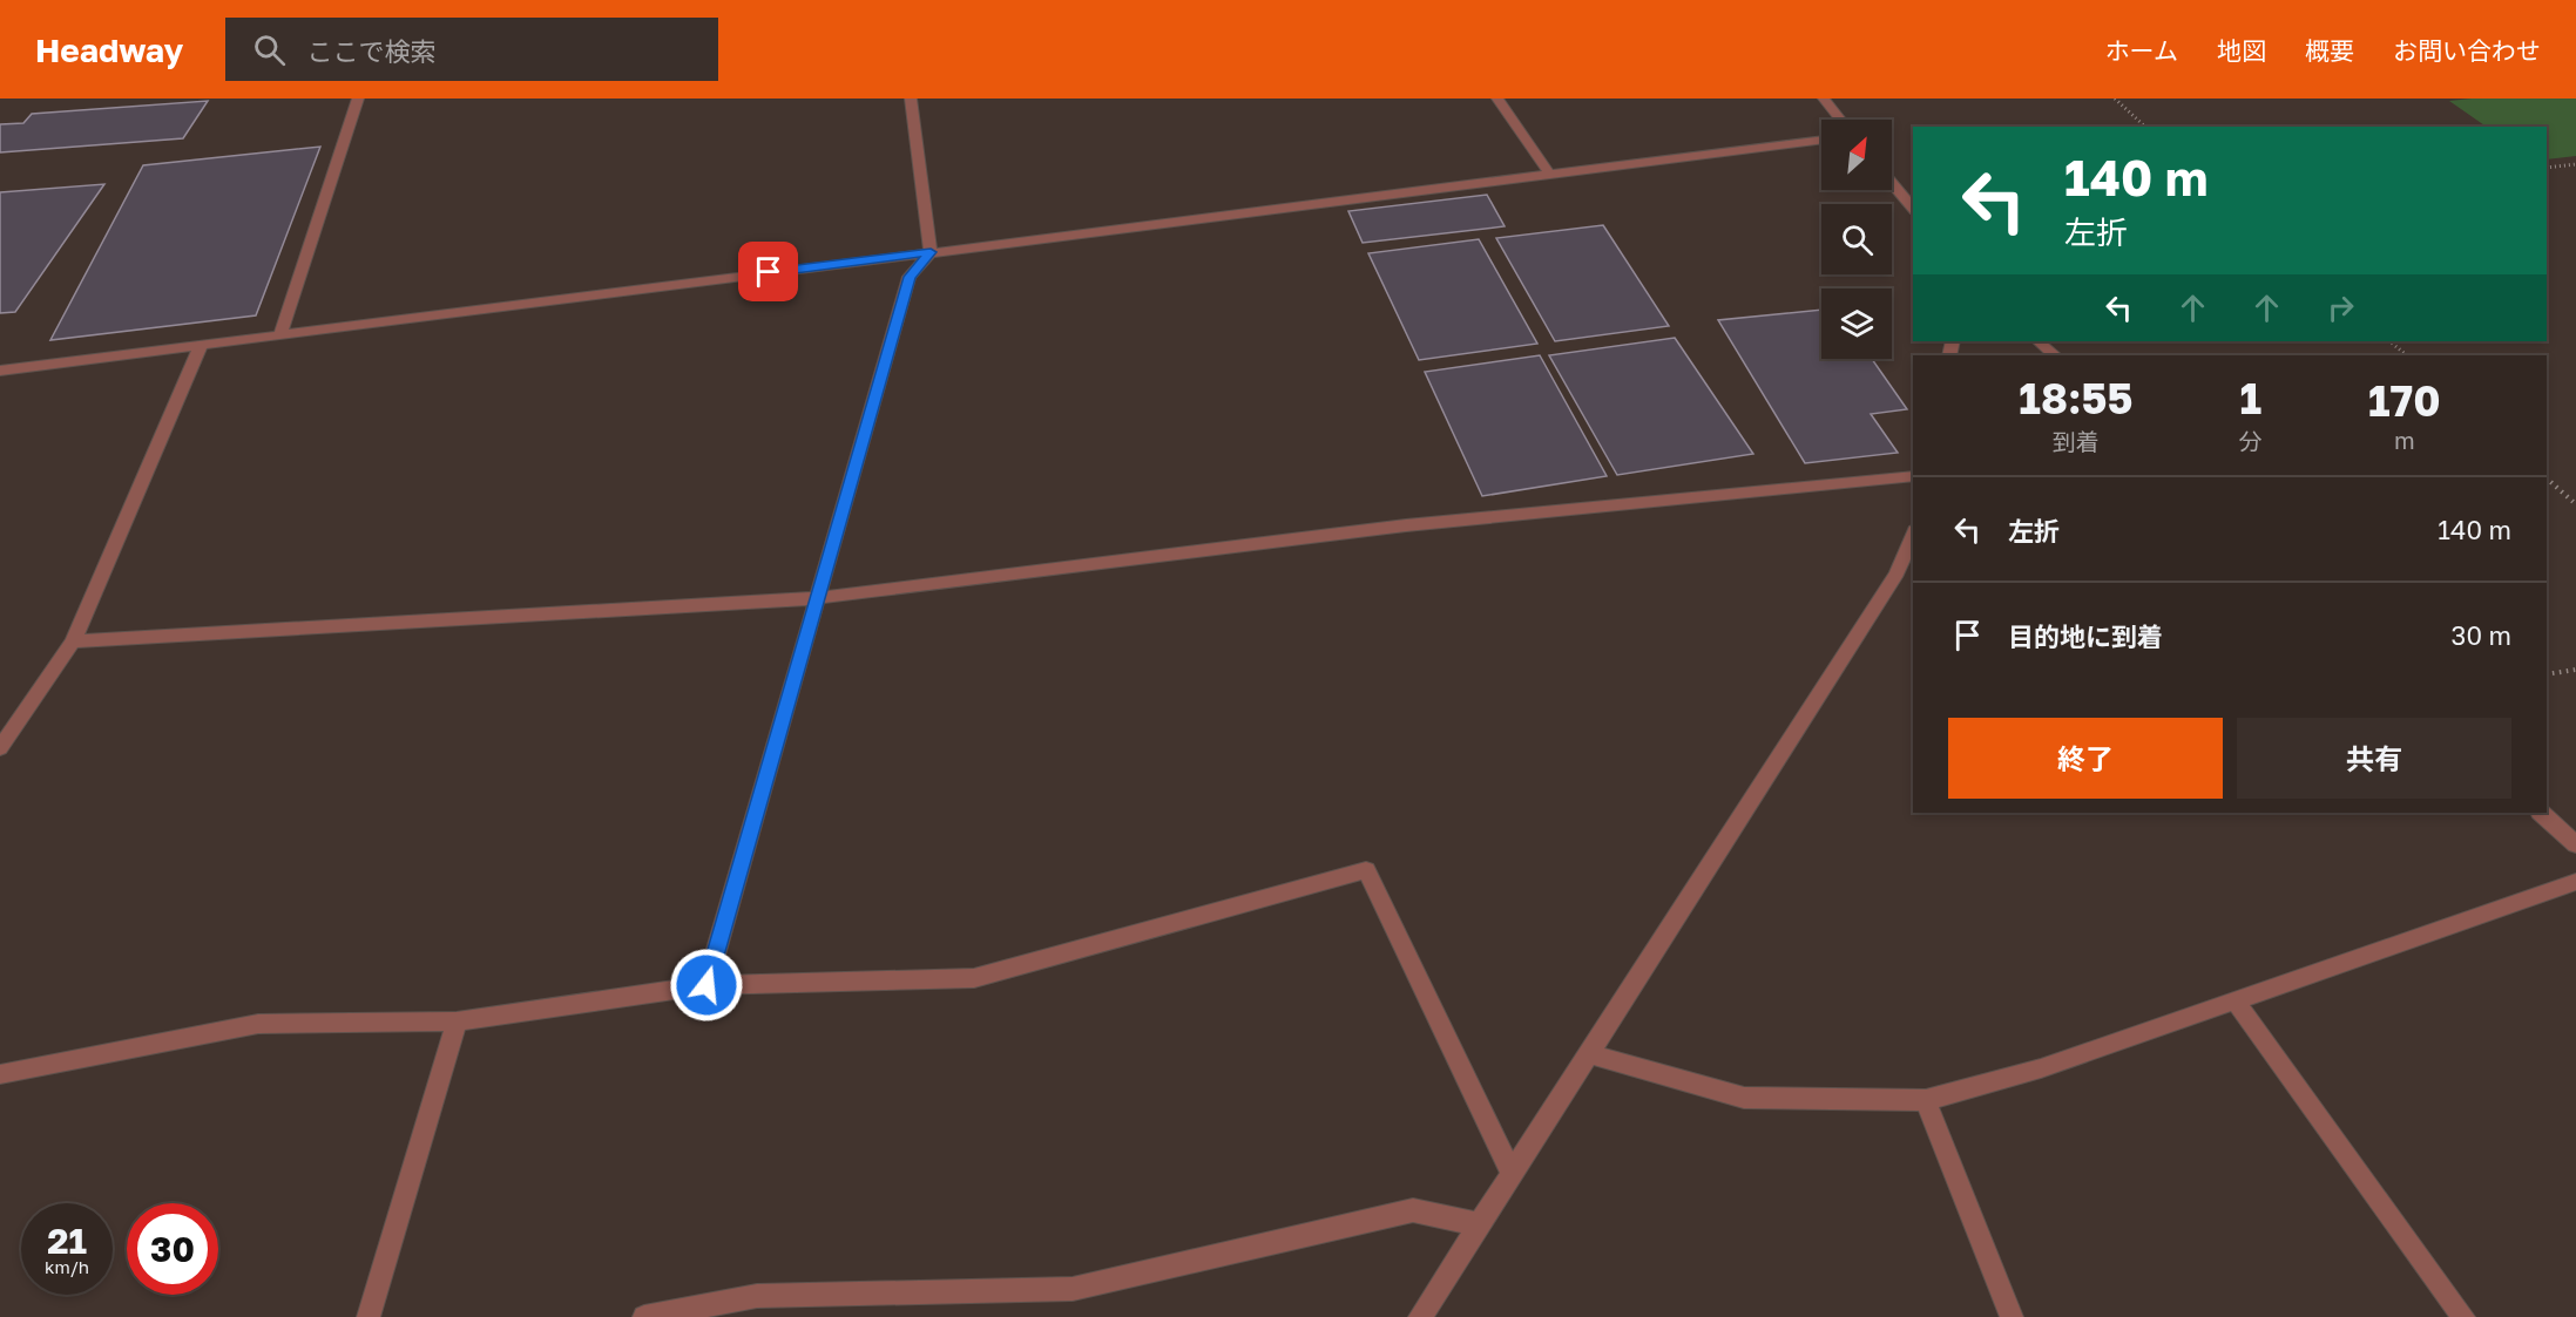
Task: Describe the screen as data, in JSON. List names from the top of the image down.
{
  "north": "top right",
  "page": {
    "header": "Headway",
    "search": "ここで検索",
    "nav": [
      "ホーム",
      "地図",
      "概要",
      "お問い合わせ"
    ],
    "turn": ["140 m", "左折"],
    "eta": [
      "18:55",
      "到着",
      "1",
      "分",
      "170",
      "m"
    ],
    "list": [
      {
        "name": "左折",
        "value": "140 m"
      },
      {
        "name": "目的地に到着",
        "value": "30 m"
      }
    ],
    "buttons": ["終了", "共有"],
    "speed": "21 km/h",
    "limit": "30"
  }
}
